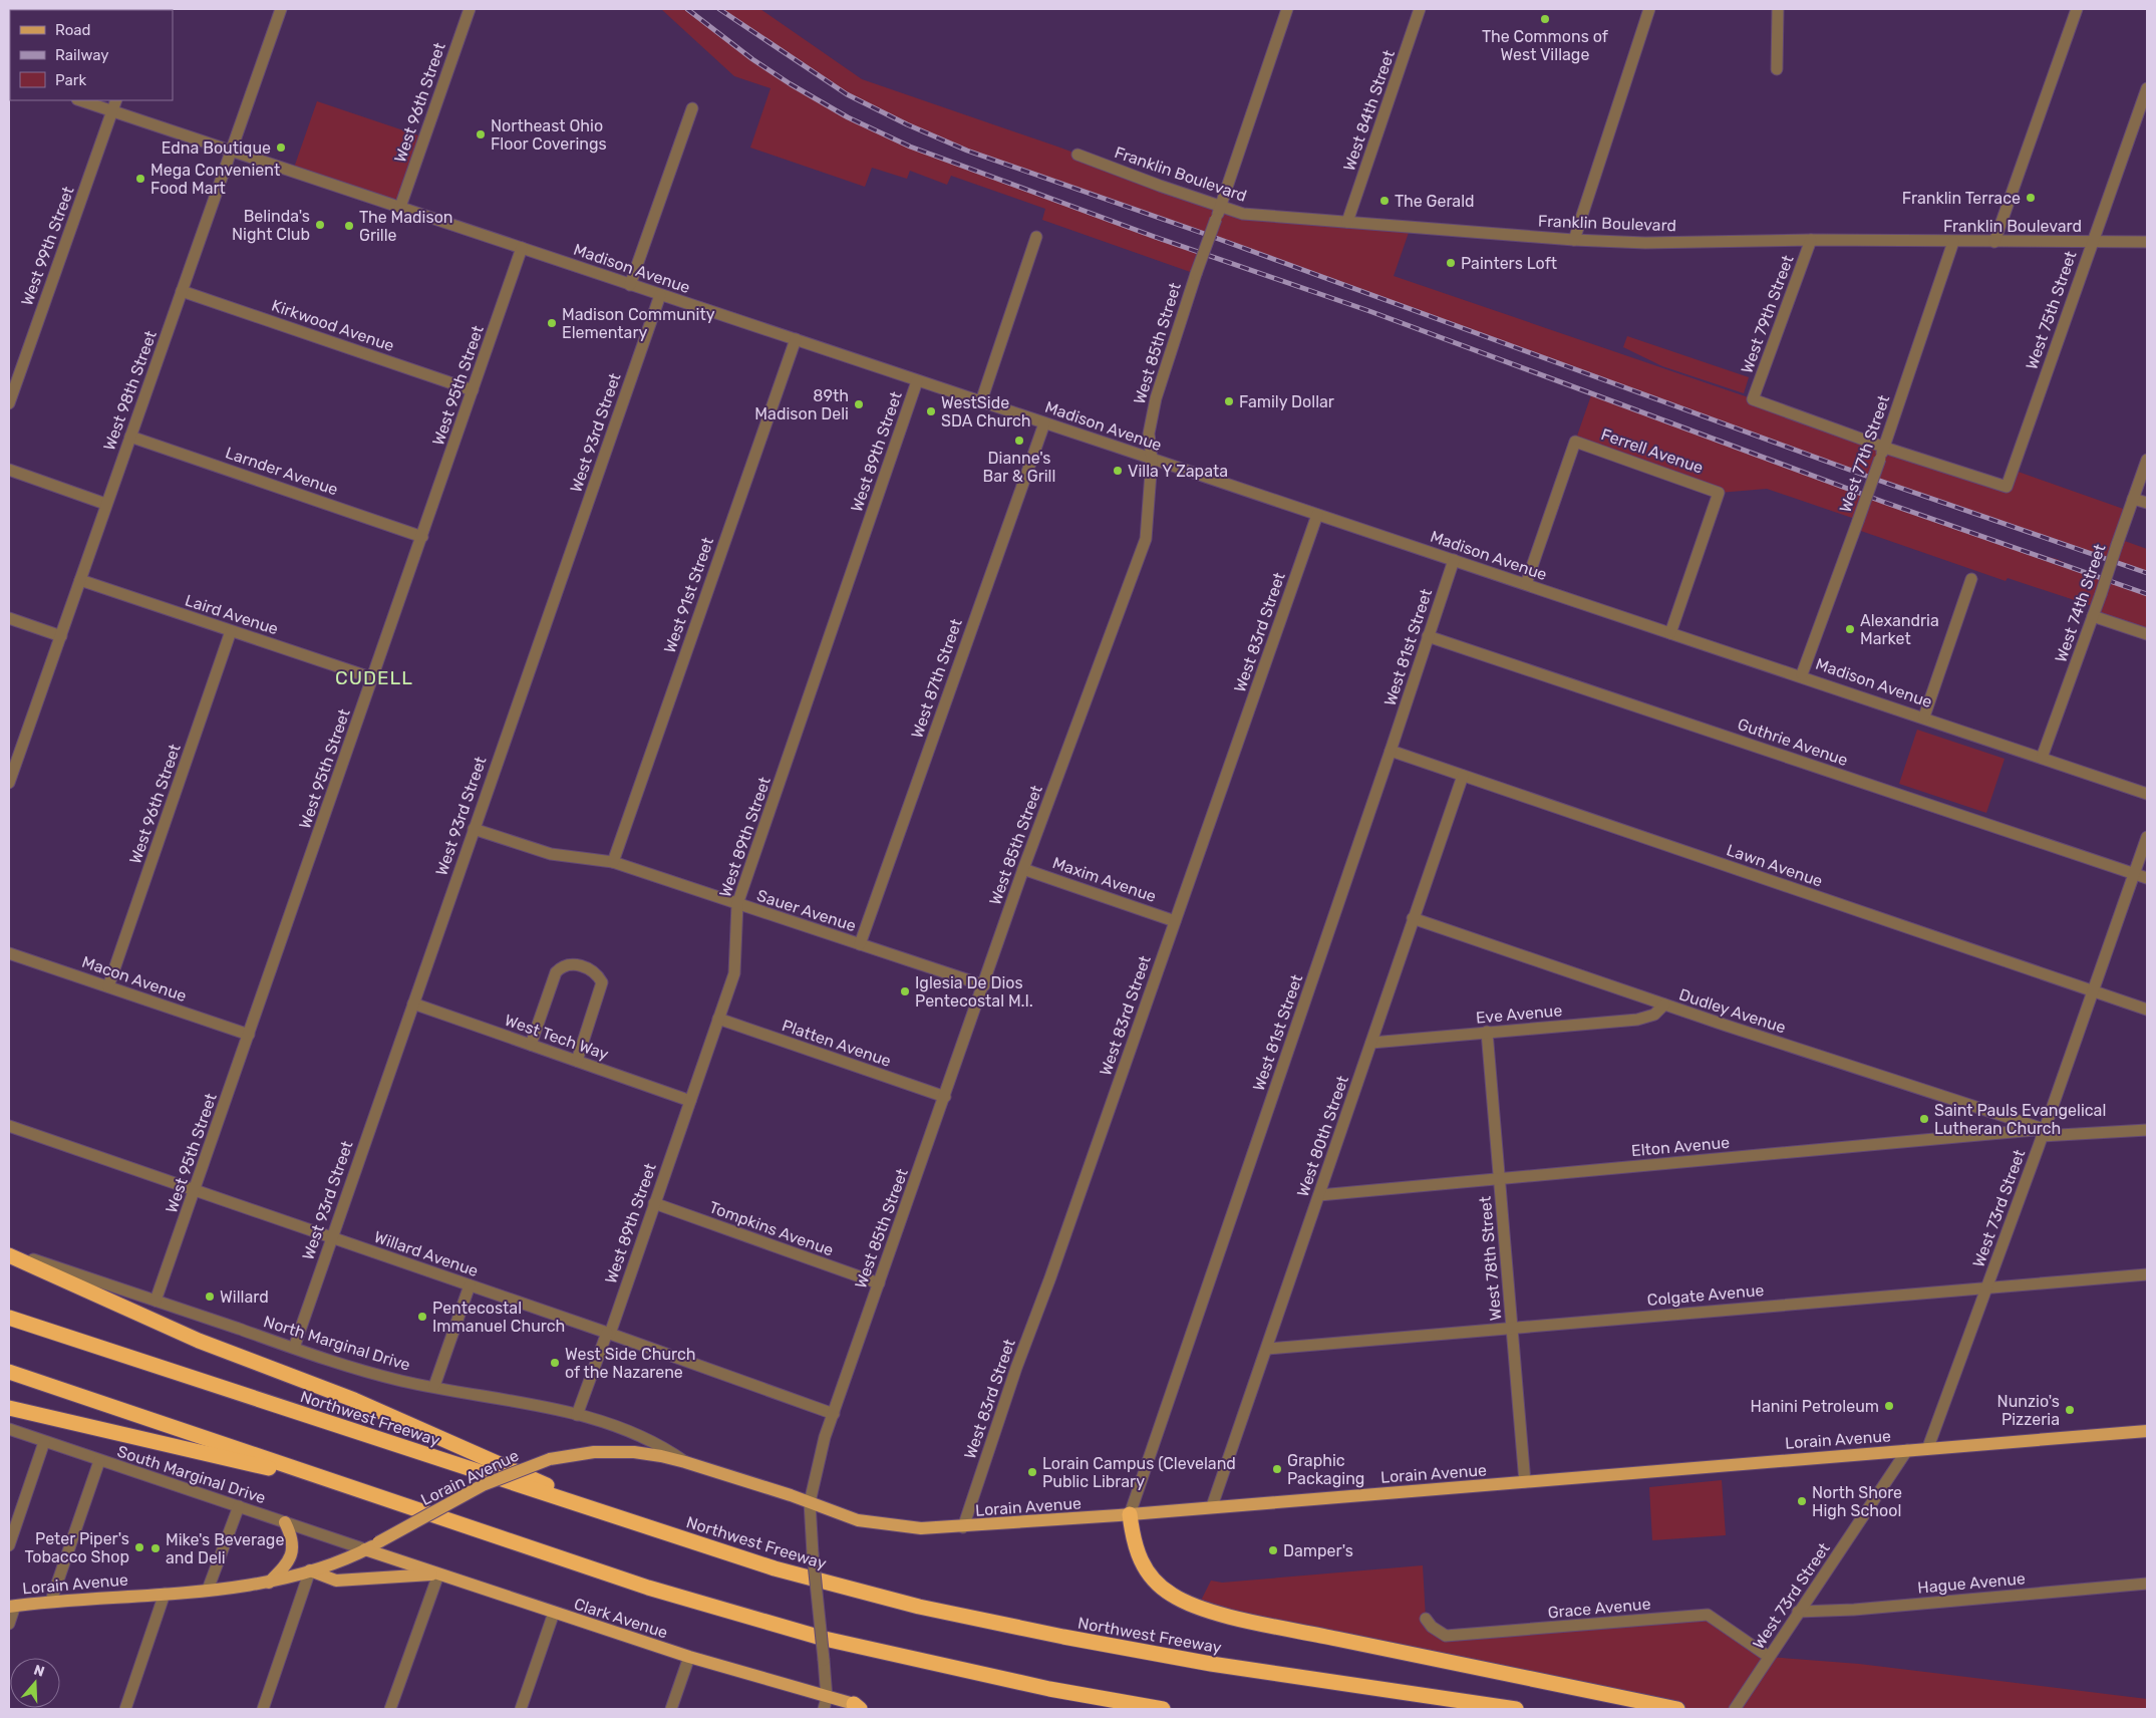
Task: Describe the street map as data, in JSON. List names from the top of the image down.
{
  "streets": {
    "highway": ["Northwest Freeway"],
    "main road": ["Lorain Avenue", "Clark Avenue"],
    "street": [
      "West 96th Street",
      "West 84th Street",
      "Franklin Boulevard",
      "West 99th Street",
      "Madison Avenue",
      "West 75th Street",
      "West 79th Street",
      "Kirkwood Avenue",
      "West 85th Street",
      "West 95th Street",
      "West 98th Street",
      "West 93rd Street",
      "Ferrell Avenue",
      "West 89th Street",
      "West 77th Street",
      "Larnder Avenue",
      "West 91st Street",
      "West 74th Street",
      "Laird Avenue",
      "West 83rd Street",
      "West 81st Street",
      "West 87th Street",
      "Guthrie Avenue",
      "Lawn Avenue",
      "Maxim Avenue",
      "Sauer Avenue",
      "Macon Avenue",
      "Dudley Avenue",
      "Eve Avenue",
      "West Tech Way",
      "Platten Avenue",
      "West 80th Street",
      "Elton Avenue",
      "West 73rd Street",
      "Tompkins Avenue",
      "Willard Avenue",
      "West 78th Street",
      "Colgate Avenue",
      "North Marginal Drive",
      "South Marginal Drive",
      "Hague Avenue",
      "Grace Avenue"
    ]
  },
  "crossings": [
    ["West 96th Street", "Madison Avenue"],
    ["West 96th Street", "Laird Avenue"],
    ["West 96th Street", "Macon Avenue"],
    ["West 84th Street", "Franklin Boulevard"],
    ["Franklin Boulevard", "West 75th Street"],
    ["Franklin Boulevard", "West 79th Street"],
    ["Franklin Boulevard", "West 85th Street"],
    ["Franklin Boulevard", "West 77th Street"],
    ["West 99th Street", "Madison Avenue"],
    ["Madison Avenue", "West 85th Street"],
    ["Madison Avenue", "West 95th Street"],
    ["Madison Avenue", "West 98th Street"],
    ["Madison Avenue", "West 93rd Street"],
    ["Madison Avenue", "Ferrell Avenue"],
    ["Madison Avenue", "West 89th Street"],
    ["Madison Avenue", "West 77th Street"],
    ["Madison Avenue", "West 91st Street"],
    ["Madison Avenue", "West 74th Street"],
    ["Madison Avenue", "West 83rd Street"],
    ["Madison Avenue", "West 81st Street"],
    ["Madison Avenue", "West 87th Street"],
    ["West 75th Street", "West 79th Street"],
    ["West 75th Street", "West 77th Street"],
    ["West 79th Street", "West 77th Street"],
    ["Kirkwood Avenue", "West 95th Street"],
    ["Kirkwood Avenue", "West 98th Street"],
    ["West 85th Street", "Maxim Avenue"],
    ["West 85th Street", "Sauer Avenue"],
    ["West 85th Street", "Platten Avenue"],
    ["West 85th Street", "Tompkins Avenue"],
    ["West 85th Street", "Willard Avenue"],
    ["West 85th Street", "Lorain Avenue"],
    ["West 85th Street", "Clark Avenue"],
    ["West 95th Street", "Larnder Avenue"],
    ["West 95th Street", "Laird Avenue"],
    ["West 95th Street", "Macon Avenue"],
    ["West 95th Street", "Willard Avenue"],
    ["West 95th Street", "North Marginal Drive"],
    ["West 98th Street", "Larnder Avenue"],
    ["West 98th Street", "Laird Avenue"],
    ["West 93rd Street", "Sauer Avenue"],
    ["West 93rd Street", "West Tech Way"],
    ["West 93rd Street", "Willard Avenue"],
    ["West 93rd Street", "North Marginal Drive"],
    ["West 89th Street", "Sauer Avenue"],
    ["West 89th Street", "West Tech Way"],
    ["West 89th Street", "Platten Avenue"],
    ["West 89th Street", "Tompkins Avenue"],
    ["West 89th Street", "Willard Avenue"],
    ["West 89th Street", "North Marginal Drive"],
    ["West 91st Street", "Sauer Avenue"],
    ["West 83rd Street", "Maxim Avenue"],
    ["West 83rd Street", "Lorain Avenue"],
    ["West 81st Street", "Guthrie Avenue"],
    ["West 81st Street", "Lawn Avenue"],
    ["West 81st Street", "Lorain Avenue"],
    ["West 87th Street", "Sauer Avenue"],
    ["Guthrie Avenue", "West 73rd Street"],
    ["Lawn Avenue", "West 80th Street"],
    ["Lawn Avenue", "West 73rd Street"],
    ["Dudley Avenue", "Eve Avenue"],
    ["Dudley Avenue", "West 80th Street"],
    ["Dudley Avenue", "Elton Avenue"],
    ["Dudley Avenue", "West 73rd Street"],
    ["Eve Avenue", "West 80th Street"],
    ["Eve Avenue", "West 78th Street"],
    ["West 80th Street", "Elton Avenue"],
    ["West 80th Street", "Colgate Avenue"],
    ["West 80th Street", "Lorain Avenue"],
    ["Elton Avenue", "West 73rd Street"],
    ["Elton Avenue", "West 78th Street"],
    ["West 73rd Street", "Colgate Avenue"],
    ["West 73rd Street", "Lorain Avenue"],
    ["West 73rd Street", "Hague Avenue"],
    ["West 73rd Street", "Grace Avenue"],
    ["West 78th Street", "Colgate Avenue"],
    ["West 78th Street", "Lorain Avenue"],
    ["North Marginal Drive", "Lorain Avenue"],
    ["Lorain Avenue", "South Marginal Drive"],
    ["Lorain Avenue", "Clark Avenue"],
    ["South Marginal Drive", "Clark Avenue"]
  ],
  "districts": ["CUDELL"],
  "places": [
    "The Commons of West Village",
    "Northeast Ohio Floor Coverings",
    "Edna Boutique",
    "Mega Convenient Food Mart",
    "Franklin Terrace",
    "The Gerald",
    "Belinda's Night Club",
    "The Madison Grille",
    "Painters Loft",
    "Madison Community Elementary",
    "Family Dollar",
    "89th Madison Deli",
    "WestSide SDA Church",
    "Dianne's Bar & Grill",
    "Villa Y Zapata",
    "Alexandria Market",
    "Iglesia De Dios Pentecostal M.I.",
    "Saint Pauls Evangelical Lutheran Church",
    "Willard",
    "Pentecostal Immanuel Church",
    "West Side Church of the Nazarene",
    "Hanini Petroleum",
    "Nunzio's Pizzeria",
    "Graphic Packaging",
    "Lorain Campus (Cleveland Public Library",
    "North Shore High School",
    "Peter Piper's Tobacco Shop",
    "Mike's Beverage and Deli",
    "Damper's"
  ],
  "legend": ["Road", "Railway", "Park"],
  "north": "top"
}
